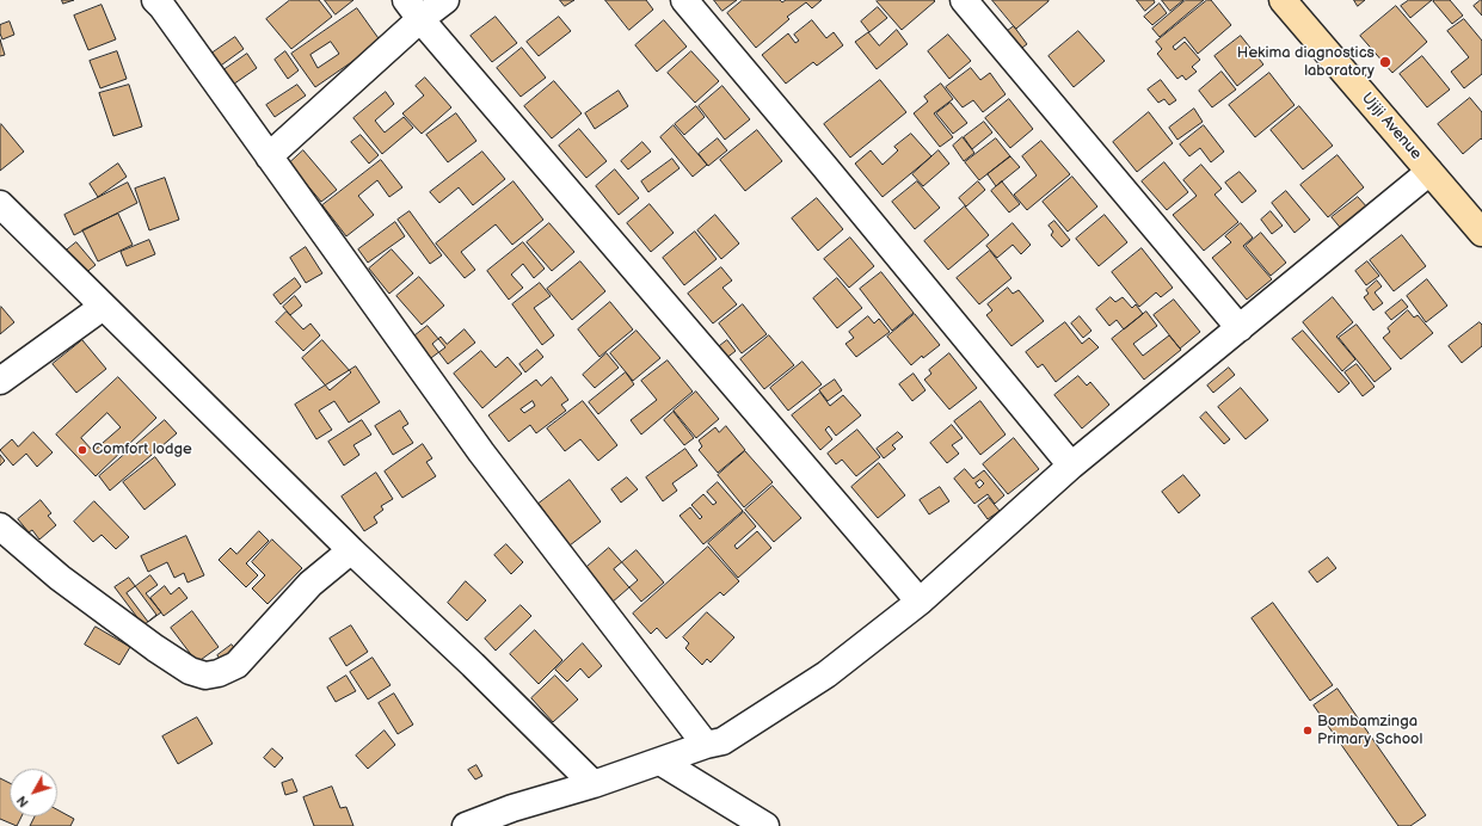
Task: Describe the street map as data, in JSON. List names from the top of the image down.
{
  "streets": {
    "highway": ["Ujiji Avenue"]
  },
  "places": ["Hekima diagnostics laboratory", "Comfort lodge", "Bombamzinga Primary School"],
  "north": "bottom left"
}
